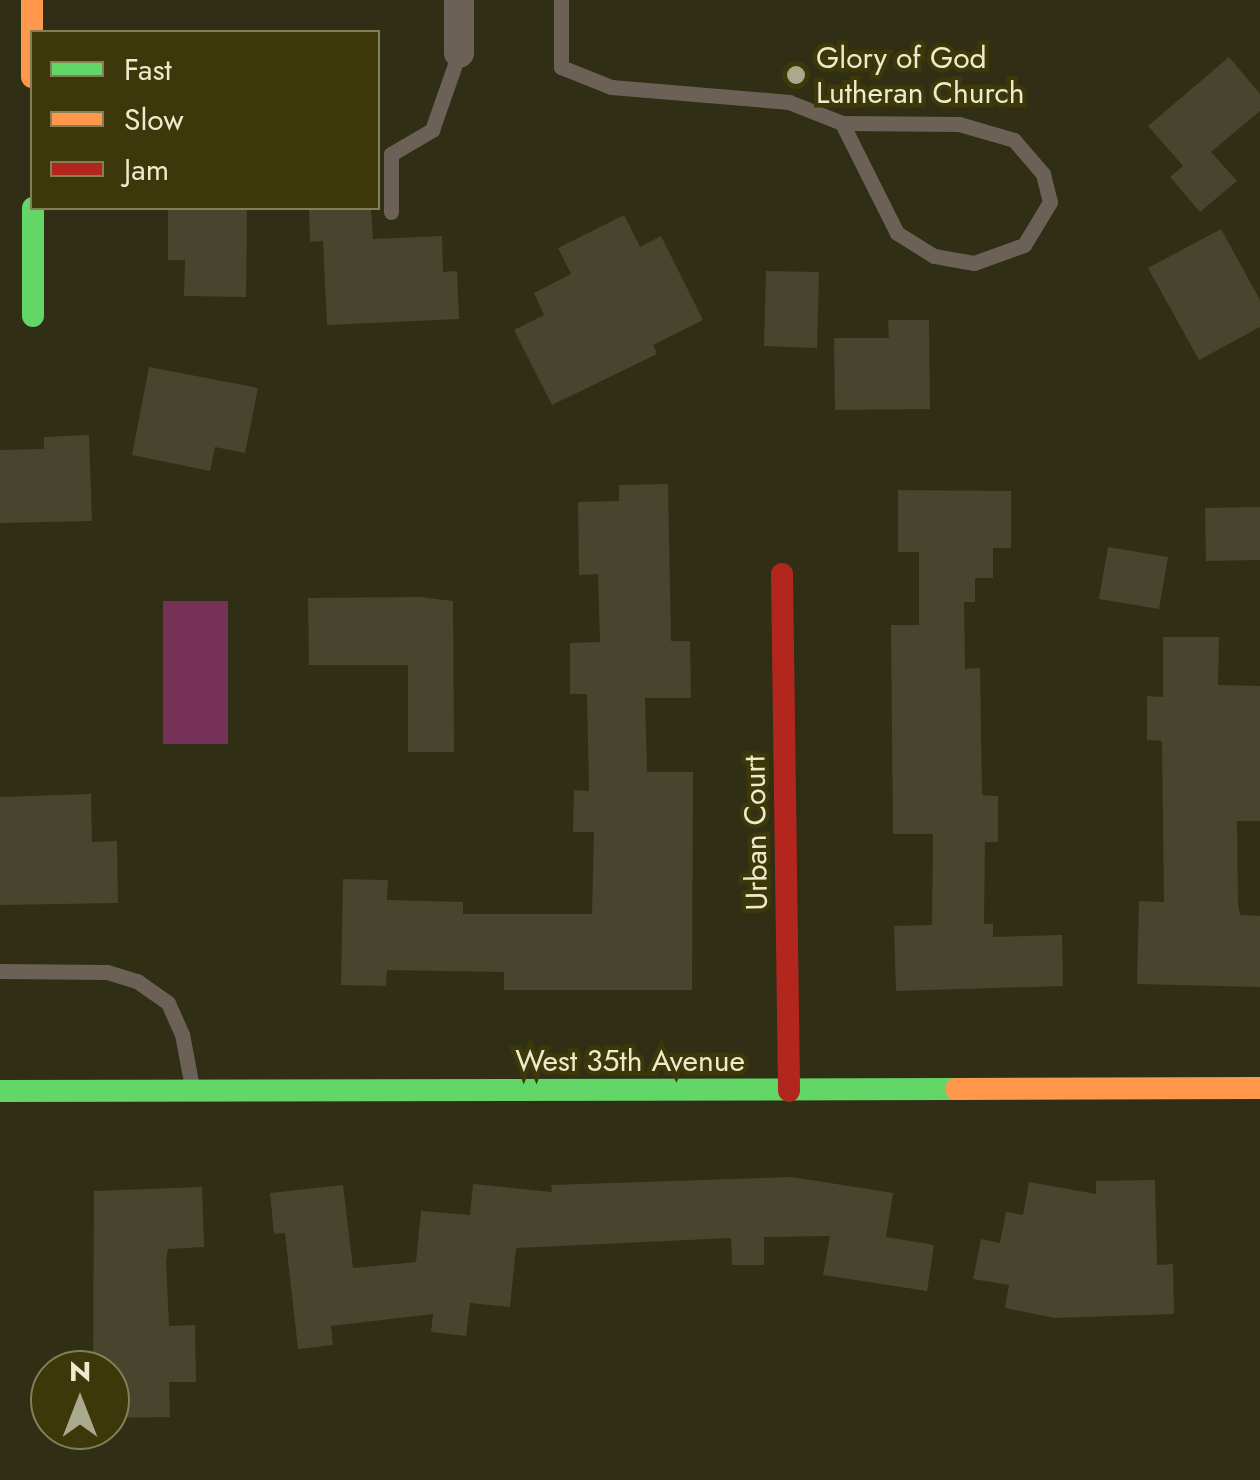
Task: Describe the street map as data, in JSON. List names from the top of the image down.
{
  "streets": {
    "street": ["Urban Court", "West 35th Avenue"]
  },
  "crossings": [
    ["Urban Court", "West 35th Avenue"]
  ],
  "places": ["Glory of God Lutheran Church"],
  "legend": ["Fast", "Slow", "Jam"],
  "north": "top"
}
